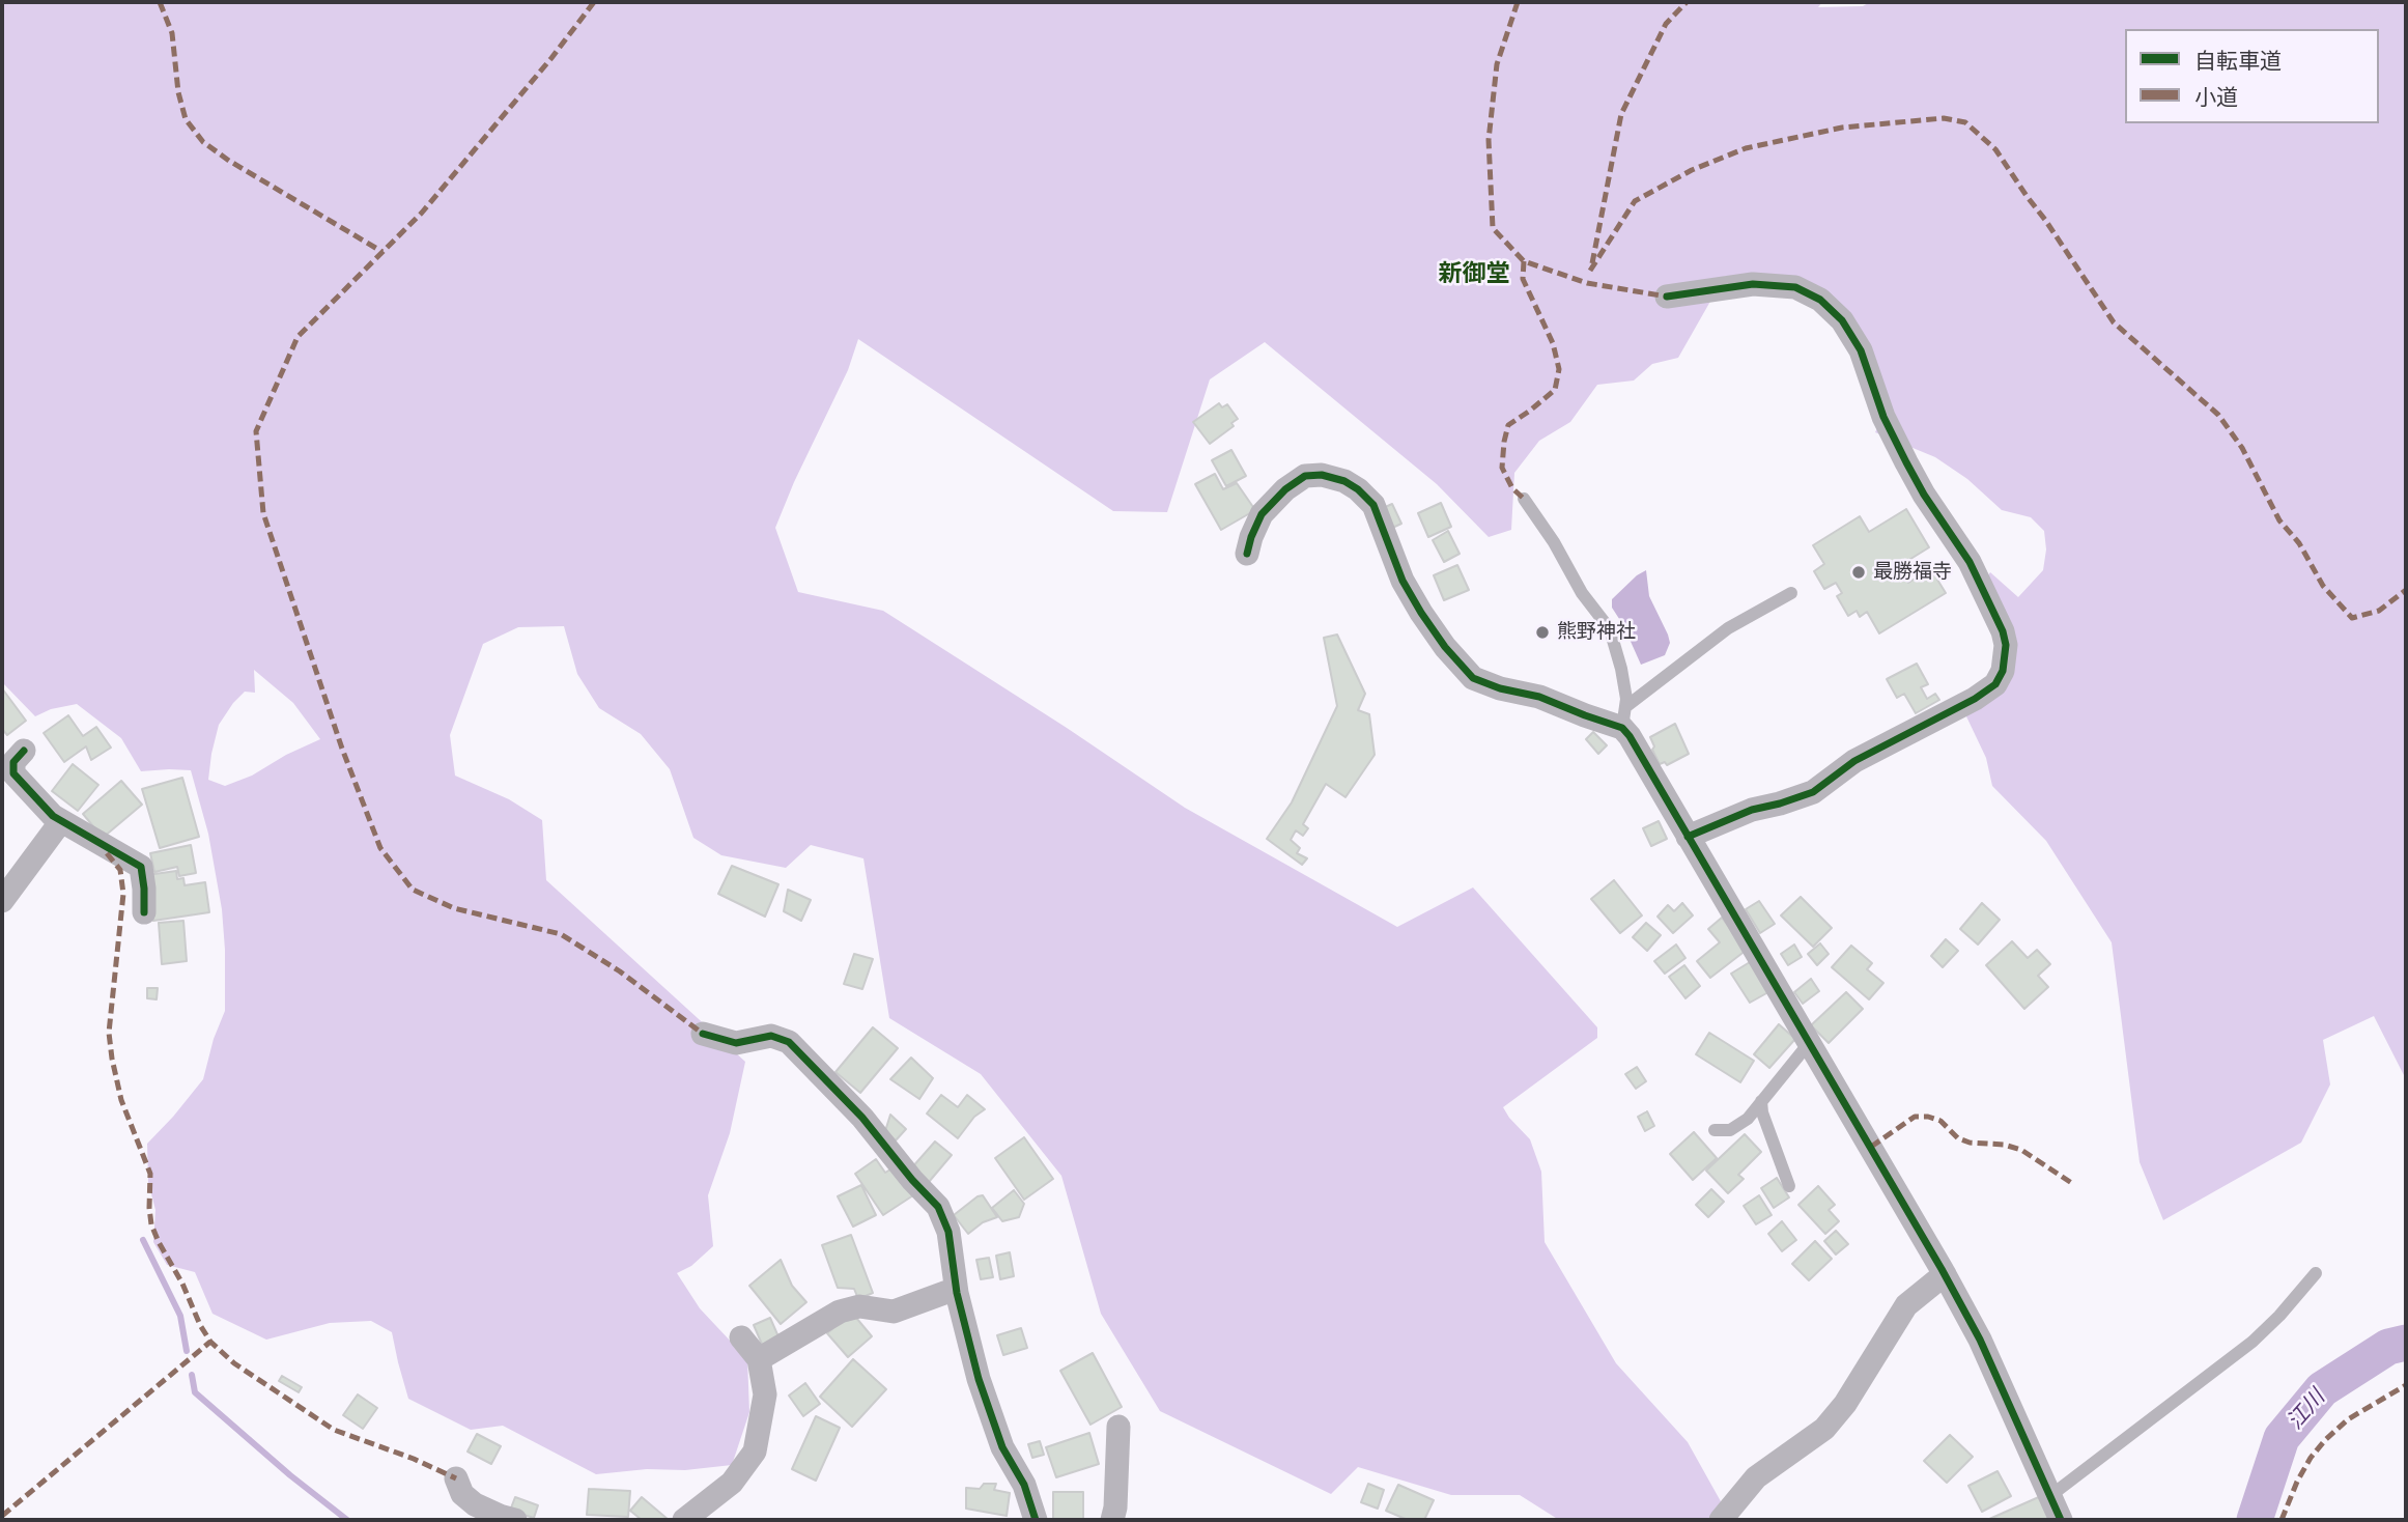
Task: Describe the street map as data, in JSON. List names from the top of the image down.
{
  "districts": ["新御堂"],
  "water": ["江川"],
  "places": ["最勝福寺", "熊野神社"],
  "legend": ["自転車道", "小道"]
}
